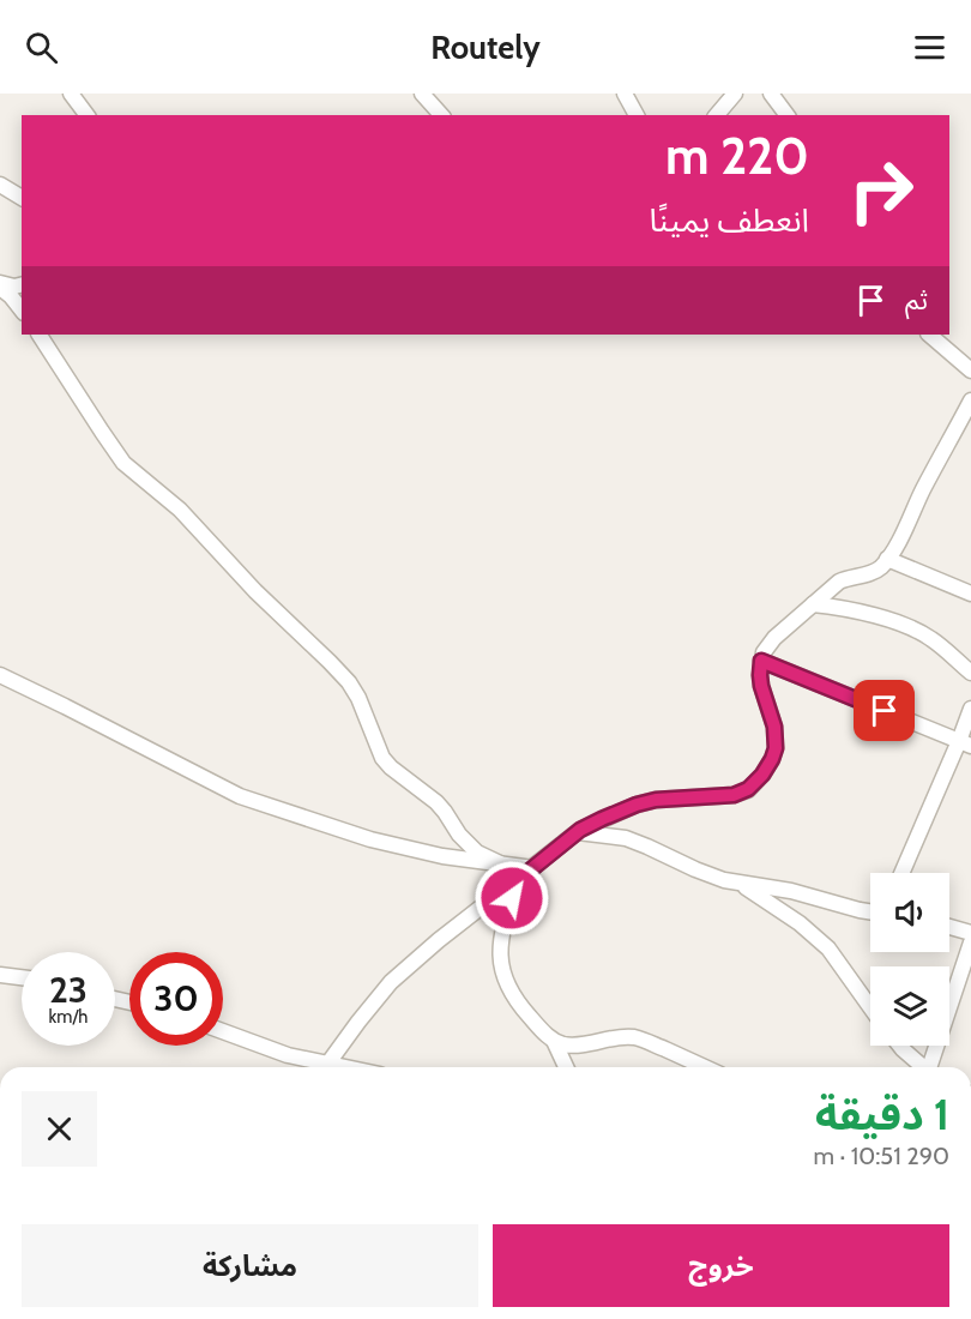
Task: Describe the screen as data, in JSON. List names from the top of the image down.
{
  "page": {
    "header": "Routely",
    "turn": ["220 m", "انعطف يمينًا"],
    "then": "ثم",
    "speed": "23 km/h",
    "limit": "30",
    "heading": ["1 دقيقة", "290 m · 10:51"],
    "buttons": ["خروج", "مشاركة"]
  }
}
